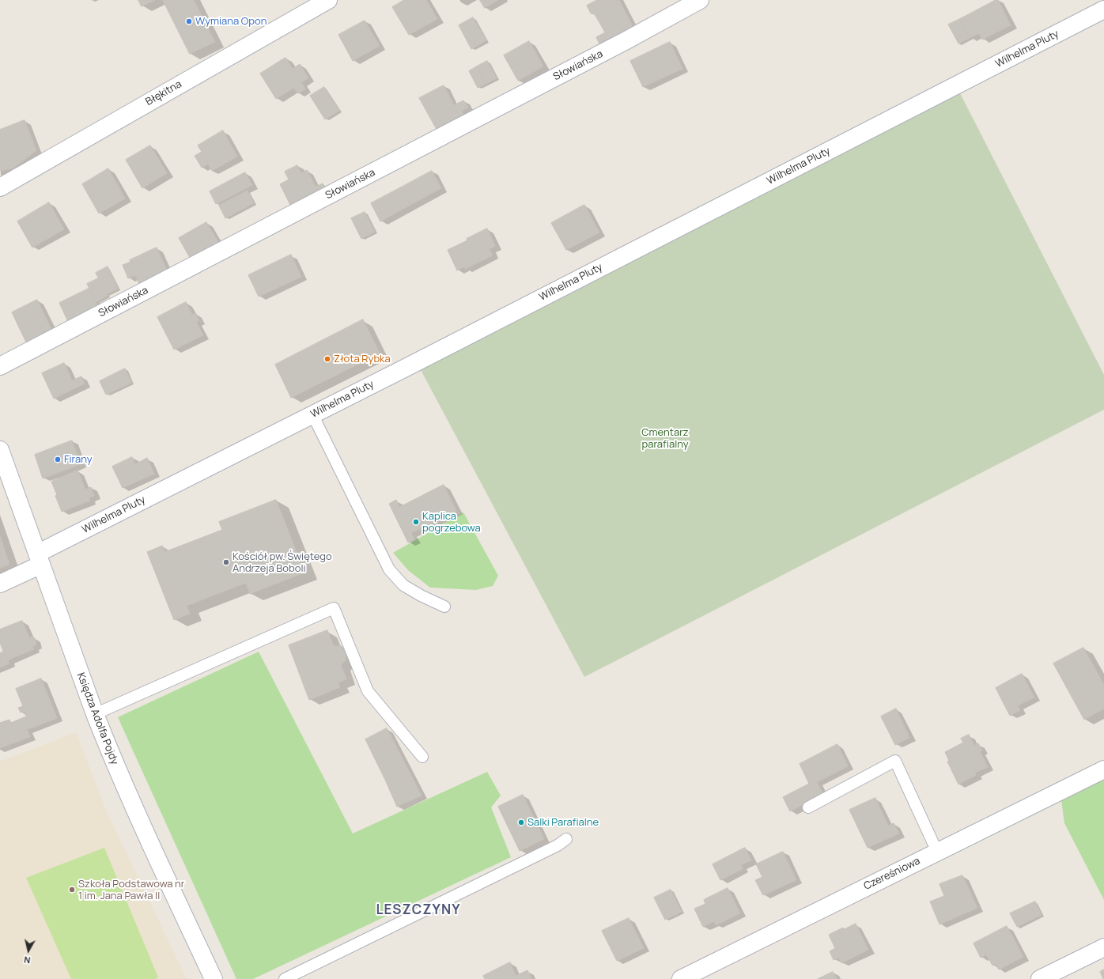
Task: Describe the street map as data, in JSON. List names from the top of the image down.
{
  "streets": {
    "street": [
      "Wilhelma Pluty",
      "Słowiańska",
      "Błękitna",
      "Księdza Adolfa Pojdy",
      "Czereśniowa"
    ]
  },
  "crossings": [
    ["Wilhelma Pluty", "Księdza Adolfa Pojdy"]
  ],
  "districts": ["LESZCZYNY"],
  "parks": ["Cmentarz parafialny"],
  "places": [
    "Wymiana Opon",
    "Złota Rybka",
    "Firany",
    "Kaplica pogrzebowa",
    "Kościół pw. Świętego Andrzeja Boboli",
    "Salki Parafialne",
    "Szkoła Podstawowa nr 1 im. Jana Pawła II"
  ],
  "north": "bottom"
}
